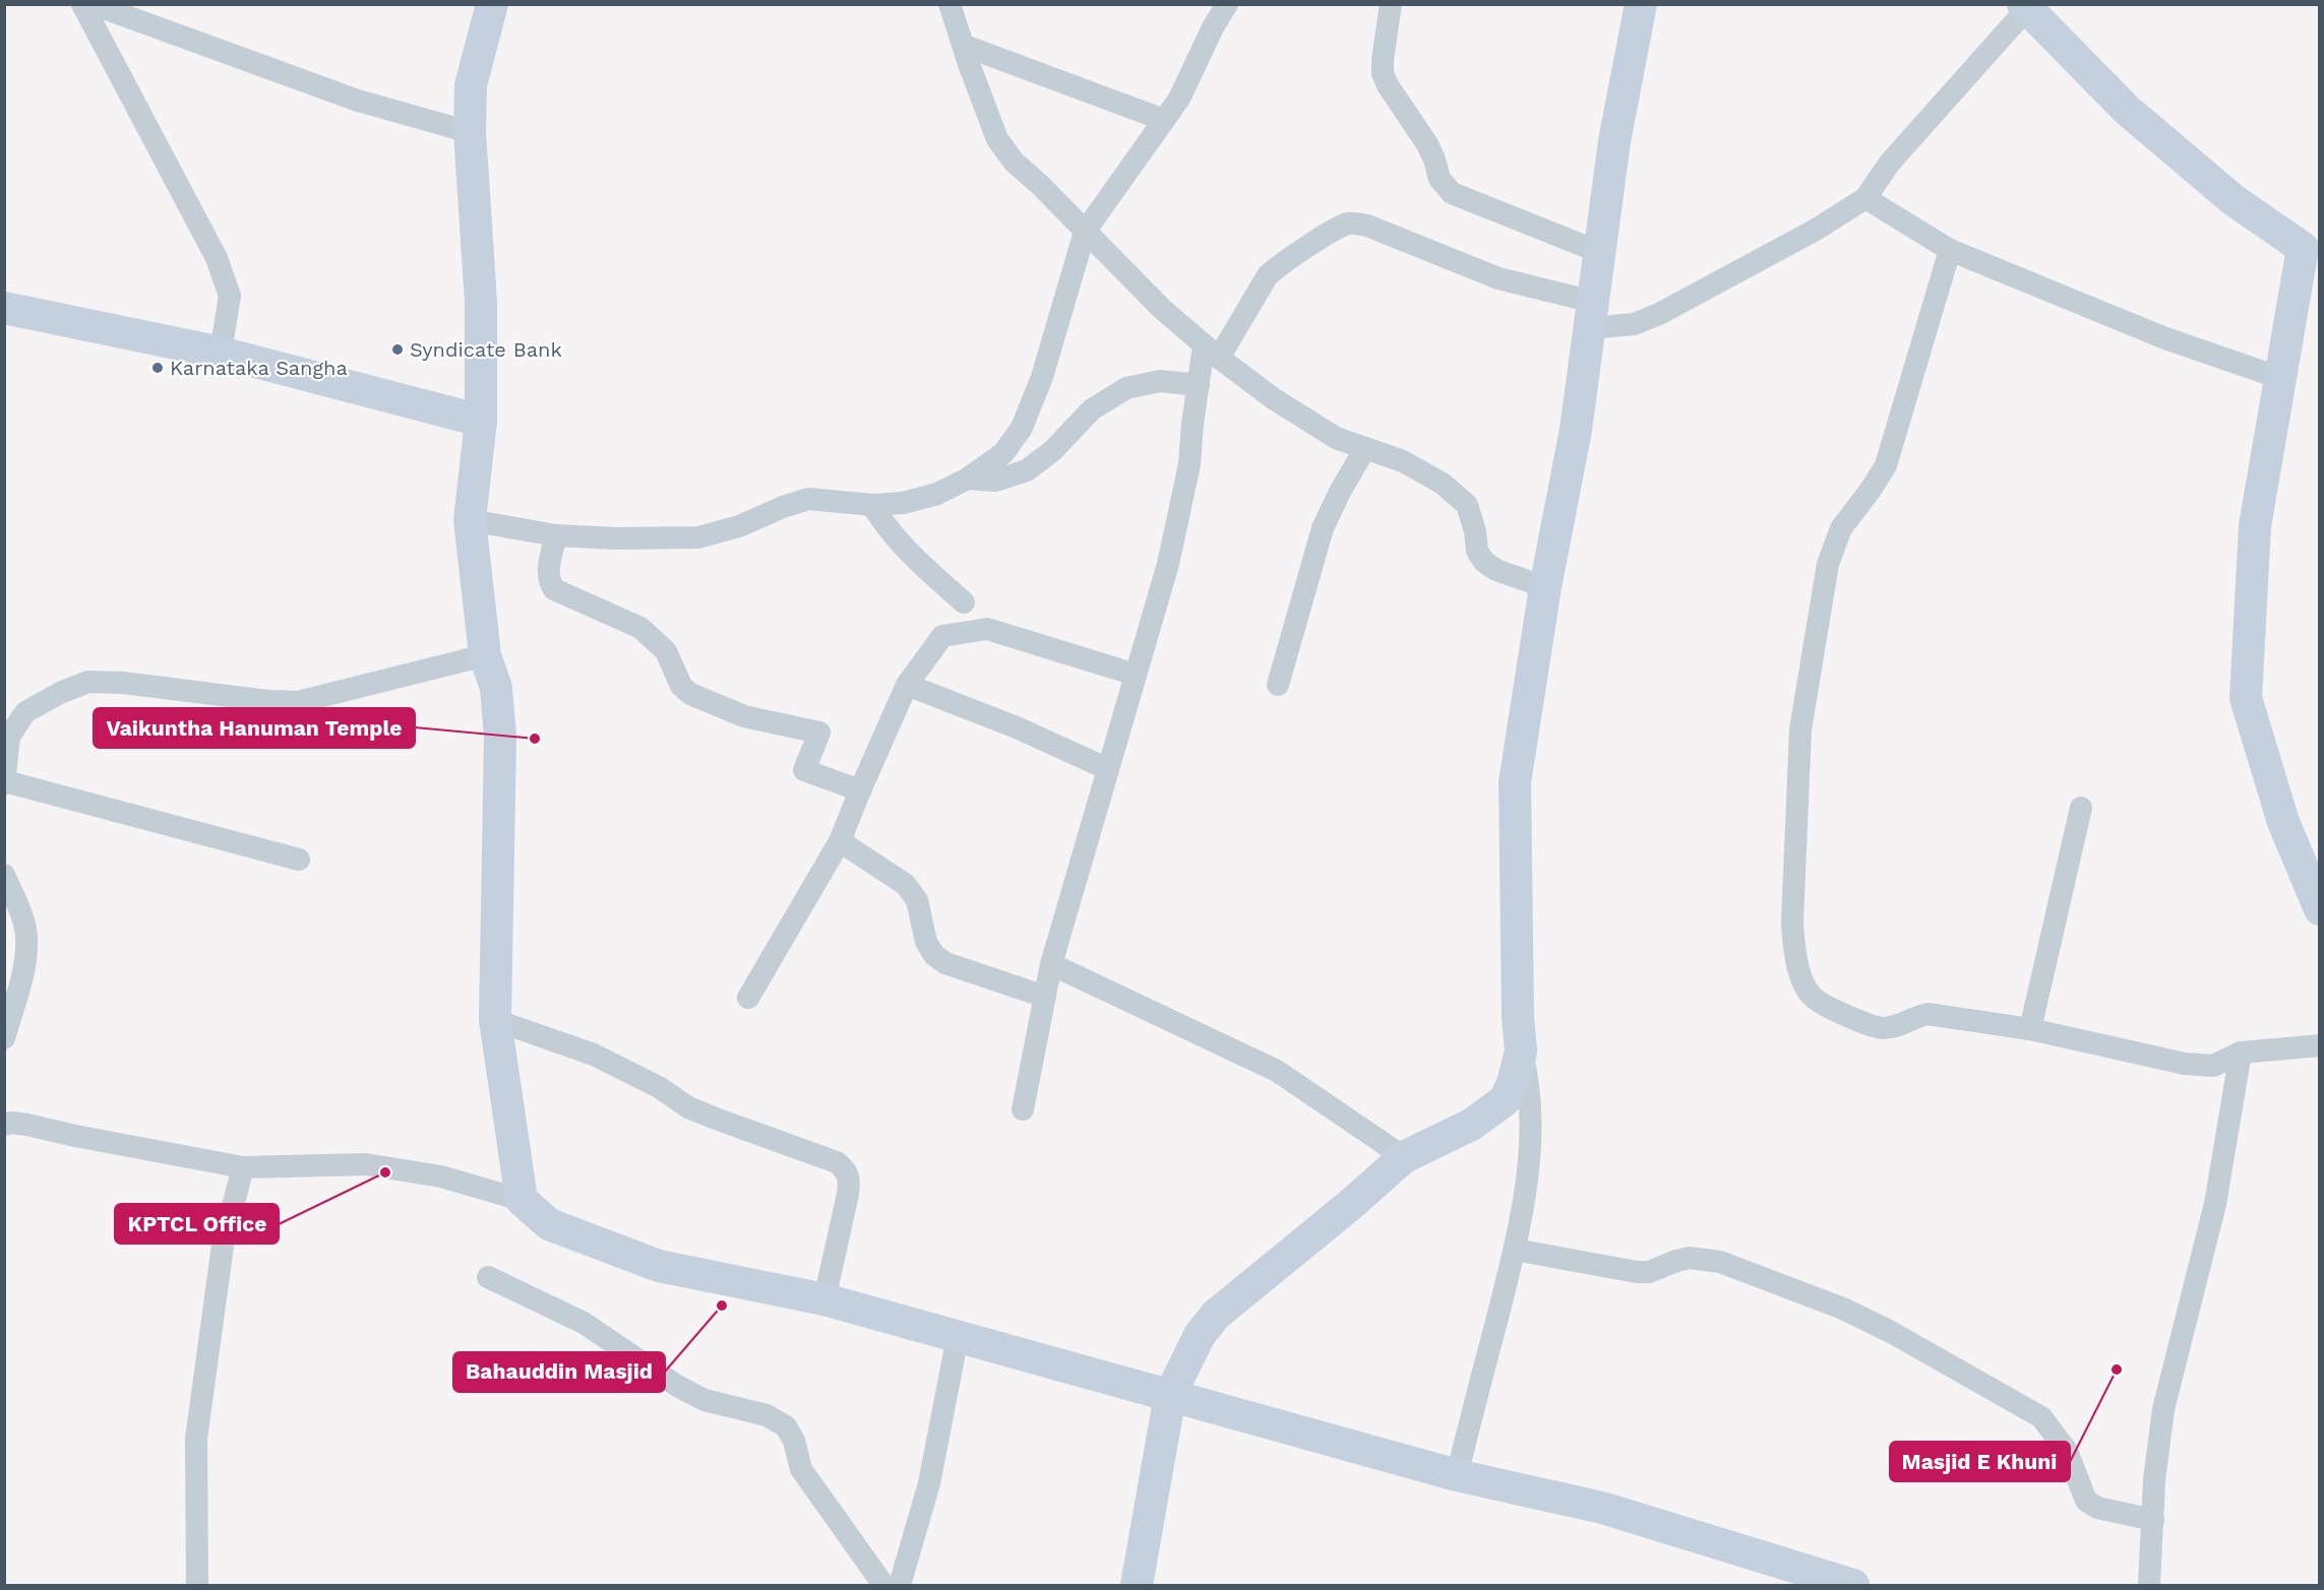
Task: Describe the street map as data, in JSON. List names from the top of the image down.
{
  "places": [
    "Syndicate Bank",
    "Karnataka Sangha",
    "Vaikuntha Hanuman Temple",
    "KPTCL Office",
    "Bahauddin Masjid",
    "Masjid E Khuni"
  ]
}
